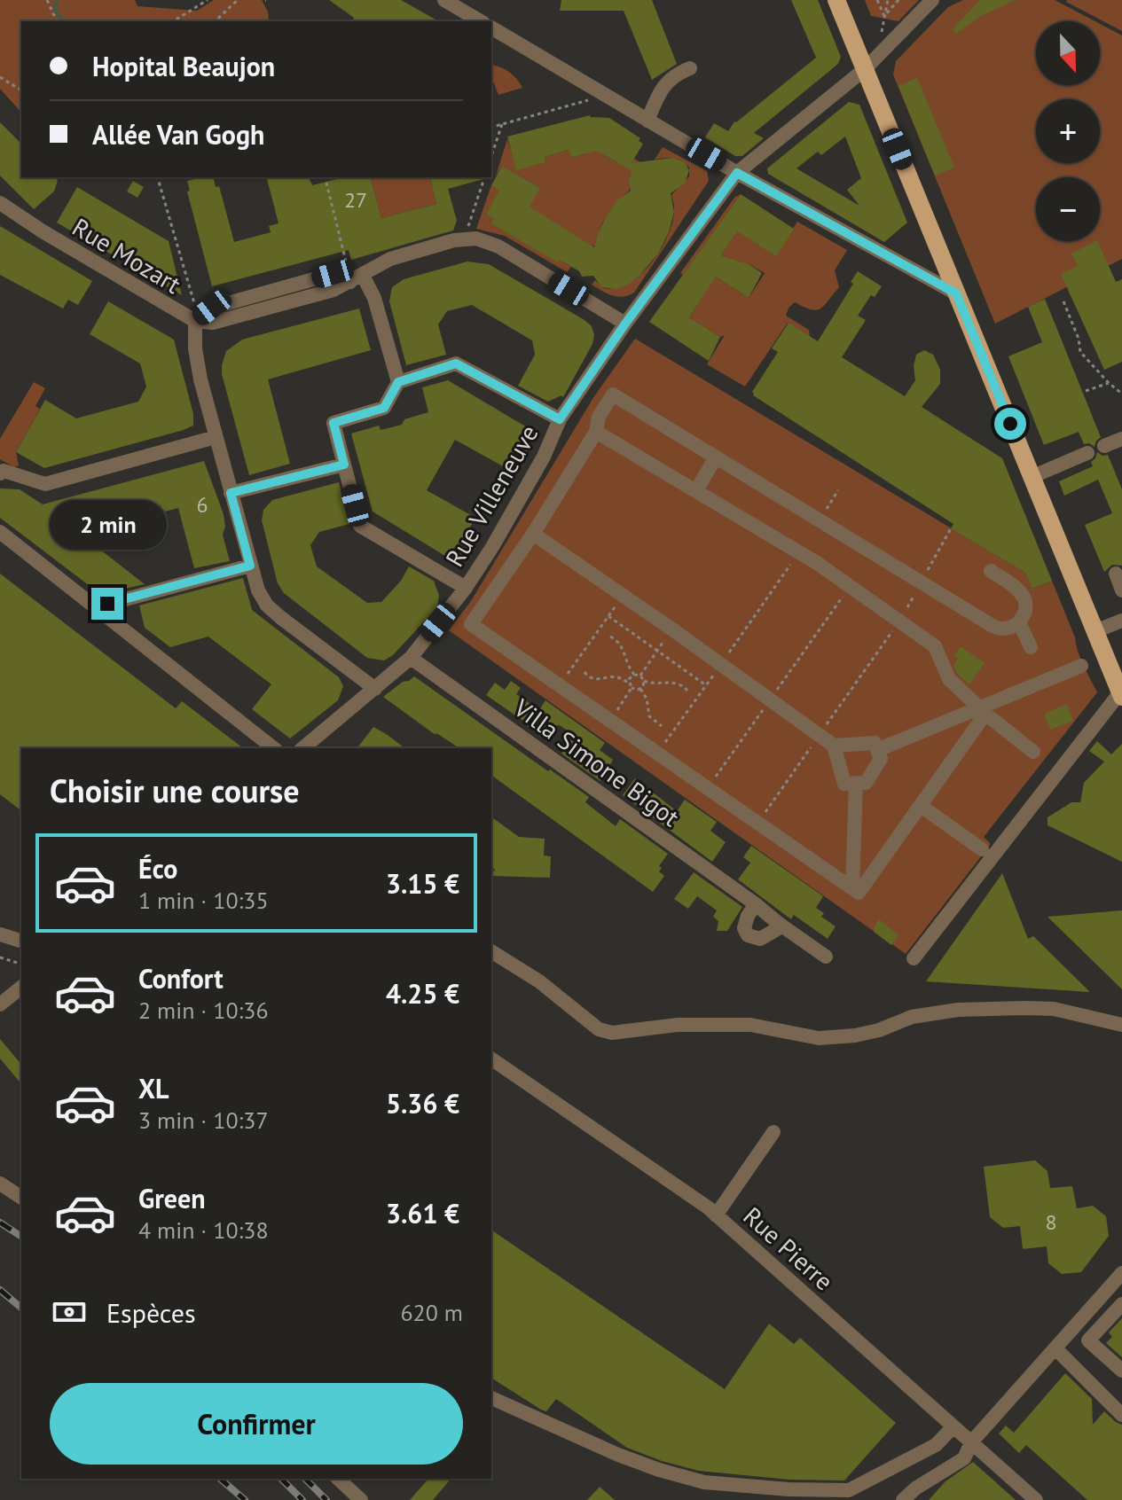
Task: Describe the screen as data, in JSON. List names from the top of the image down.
{
  "streets": {
    "street": [
      "Rue Mozart",
      "Rue Villeneuve",
      "Villa Simone Bigot",
      "Rue Pierre"
    ]
  },
  "crossings": [
    ["Rue Villeneuve", "Villa Simone Bigot"]
  ],
  "house_numbers": ["27", "6", "8"],
  "north": "bottom",
  "page": {
    "map_buttons": ["+", "−"],
    "banner": ["Hopital Beaujon", "Allée Van Gogh"],
    "bubble": "2 min",
    "heading": "Choisir une course",
    "list": [
      {
        "name": "Éco",
        "note": "1 min · 10:35",
        "value": "3.15 €"
      },
      {
        "name": "Confort",
        "note": "2 min · 10:36",
        "value": "4.25 €"
      },
      {
        "name": "XL",
        "note": "3 min · 10:37",
        "value": "5.36 €"
      },
      {
        "name": "Green",
        "note": "4 min · 10:38",
        "value": "3.61 €"
      }
    ],
    "pay": ["Espèces", "620 m"],
    "buttons": "Confirmer"
  }
}
